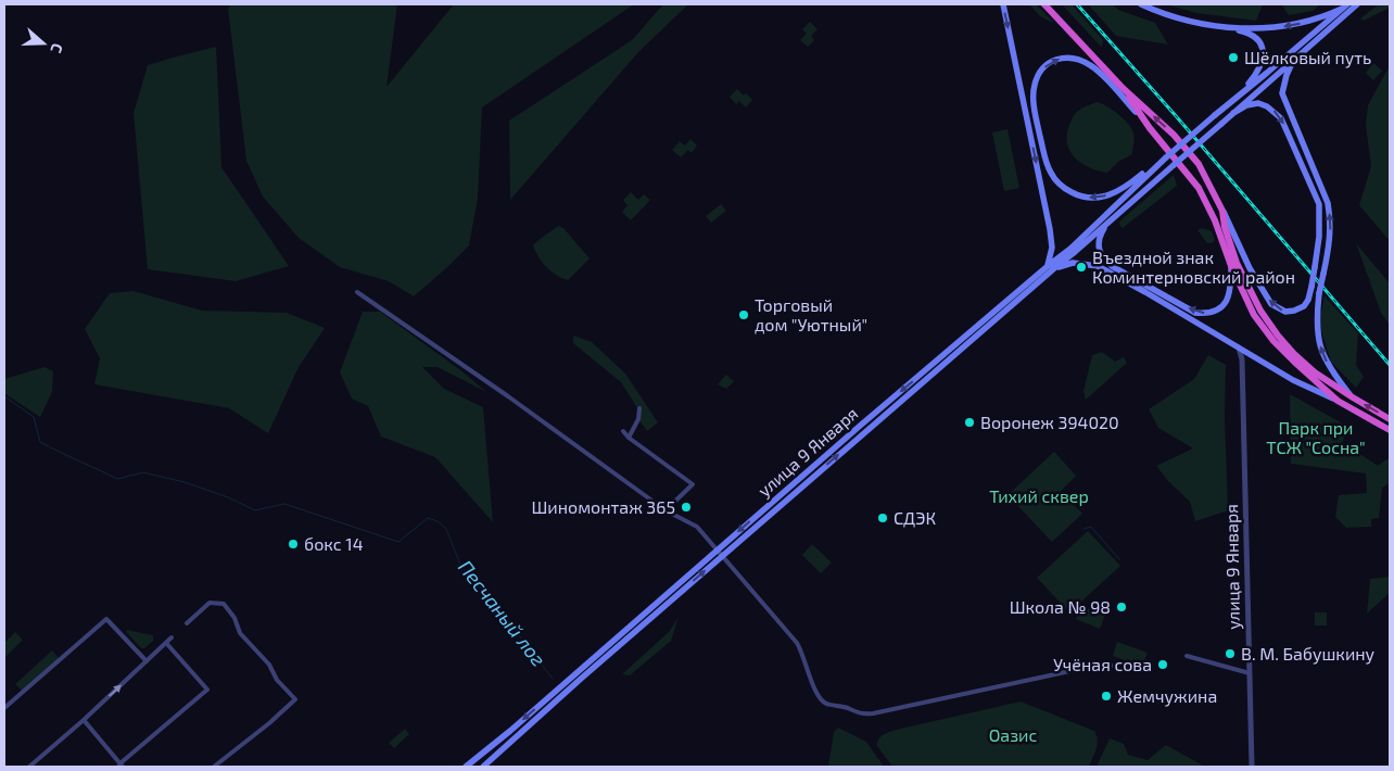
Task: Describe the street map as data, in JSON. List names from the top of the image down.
{
  "streets": {
    "main road": ["улица 9 Января"]
  },
  "water": ["Песчаный лог"],
  "parks": ["Парк при ТСЖ \"Сосна\"", "Тихий сквер", "Оазис"],
  "places": [
    "Шёлковый путь",
    "Въездной знак Коминтерновский район",
    "Торговый дом \"Уютный\"",
    "Воронеж 394020",
    "Шиномонтаж 365",
    "СДЭК",
    "бокс 14",
    "Школа № 98",
    "В. М. Бабушкину",
    "Учёная сова",
    "Жемчужина"
  ],
  "north": "right"
}
